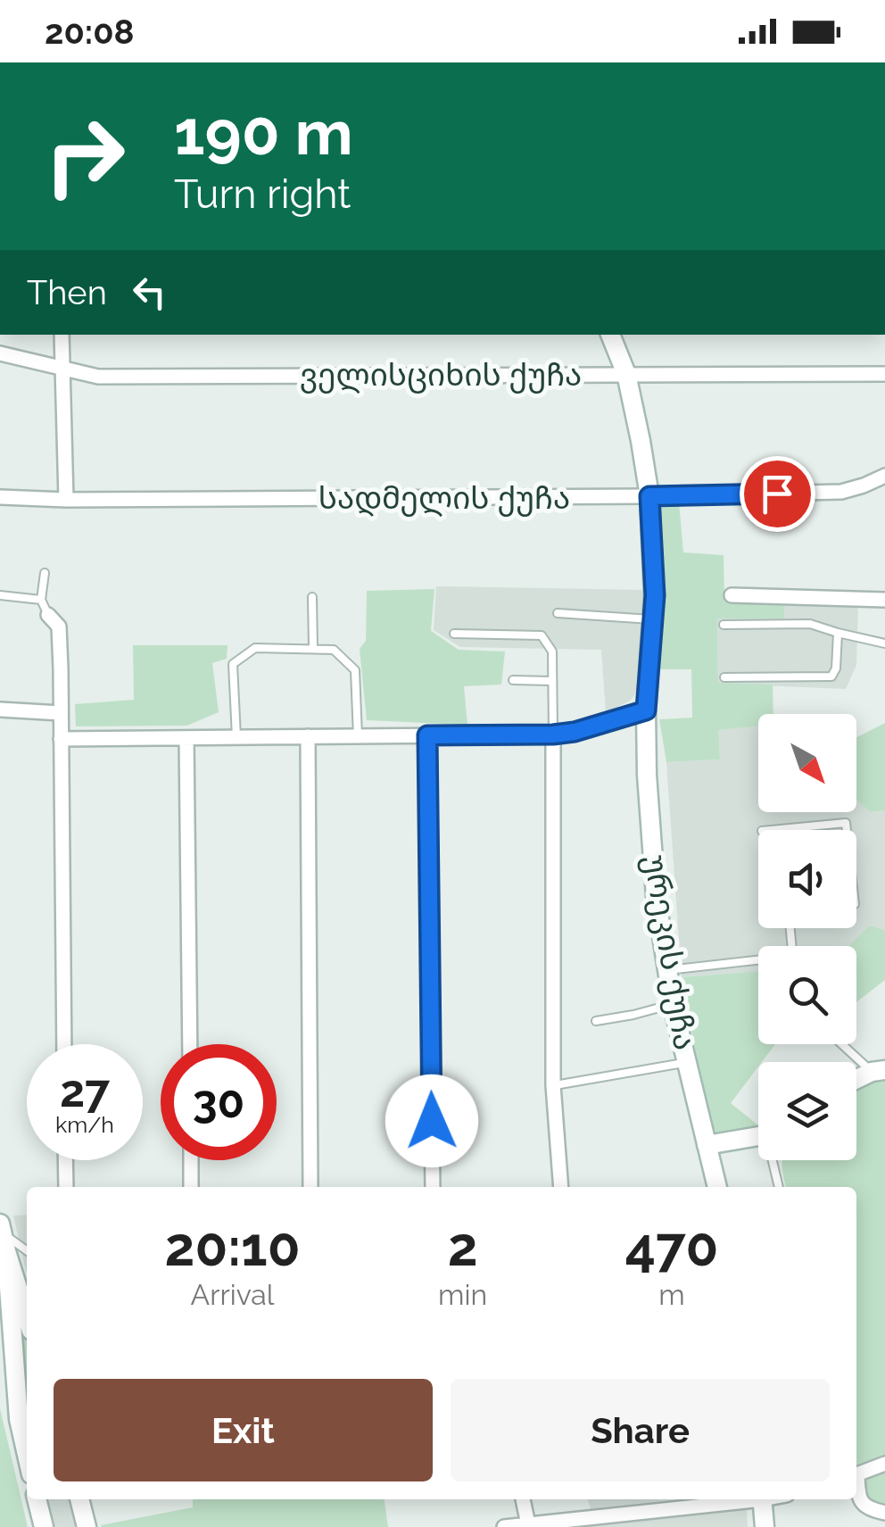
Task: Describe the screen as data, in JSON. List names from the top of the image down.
{
  "streets": {
    "street": ["ველისციხის ქუჩა", "სადმელის ქუჩა", "ურეკის ქუჩა"]
  },
  "crossings": [
    ["ველისციხის ქუჩა", "ურეკის ქუჩა"],
    ["სადმელის ქუჩა", "ურეკის ქუჩა"]
  ],
  "north": "bottom right",
  "page": {
    "status": "20:08",
    "turn": ["190 m", "Turn right"],
    "then": "Then",
    "speed": "27 km/h",
    "limit": "30",
    "eta": [
      "20:10",
      "Arrival",
      "2",
      "min",
      "470",
      "m"
    ],
    "buttons": ["Exit", "Share"]
  }
}
